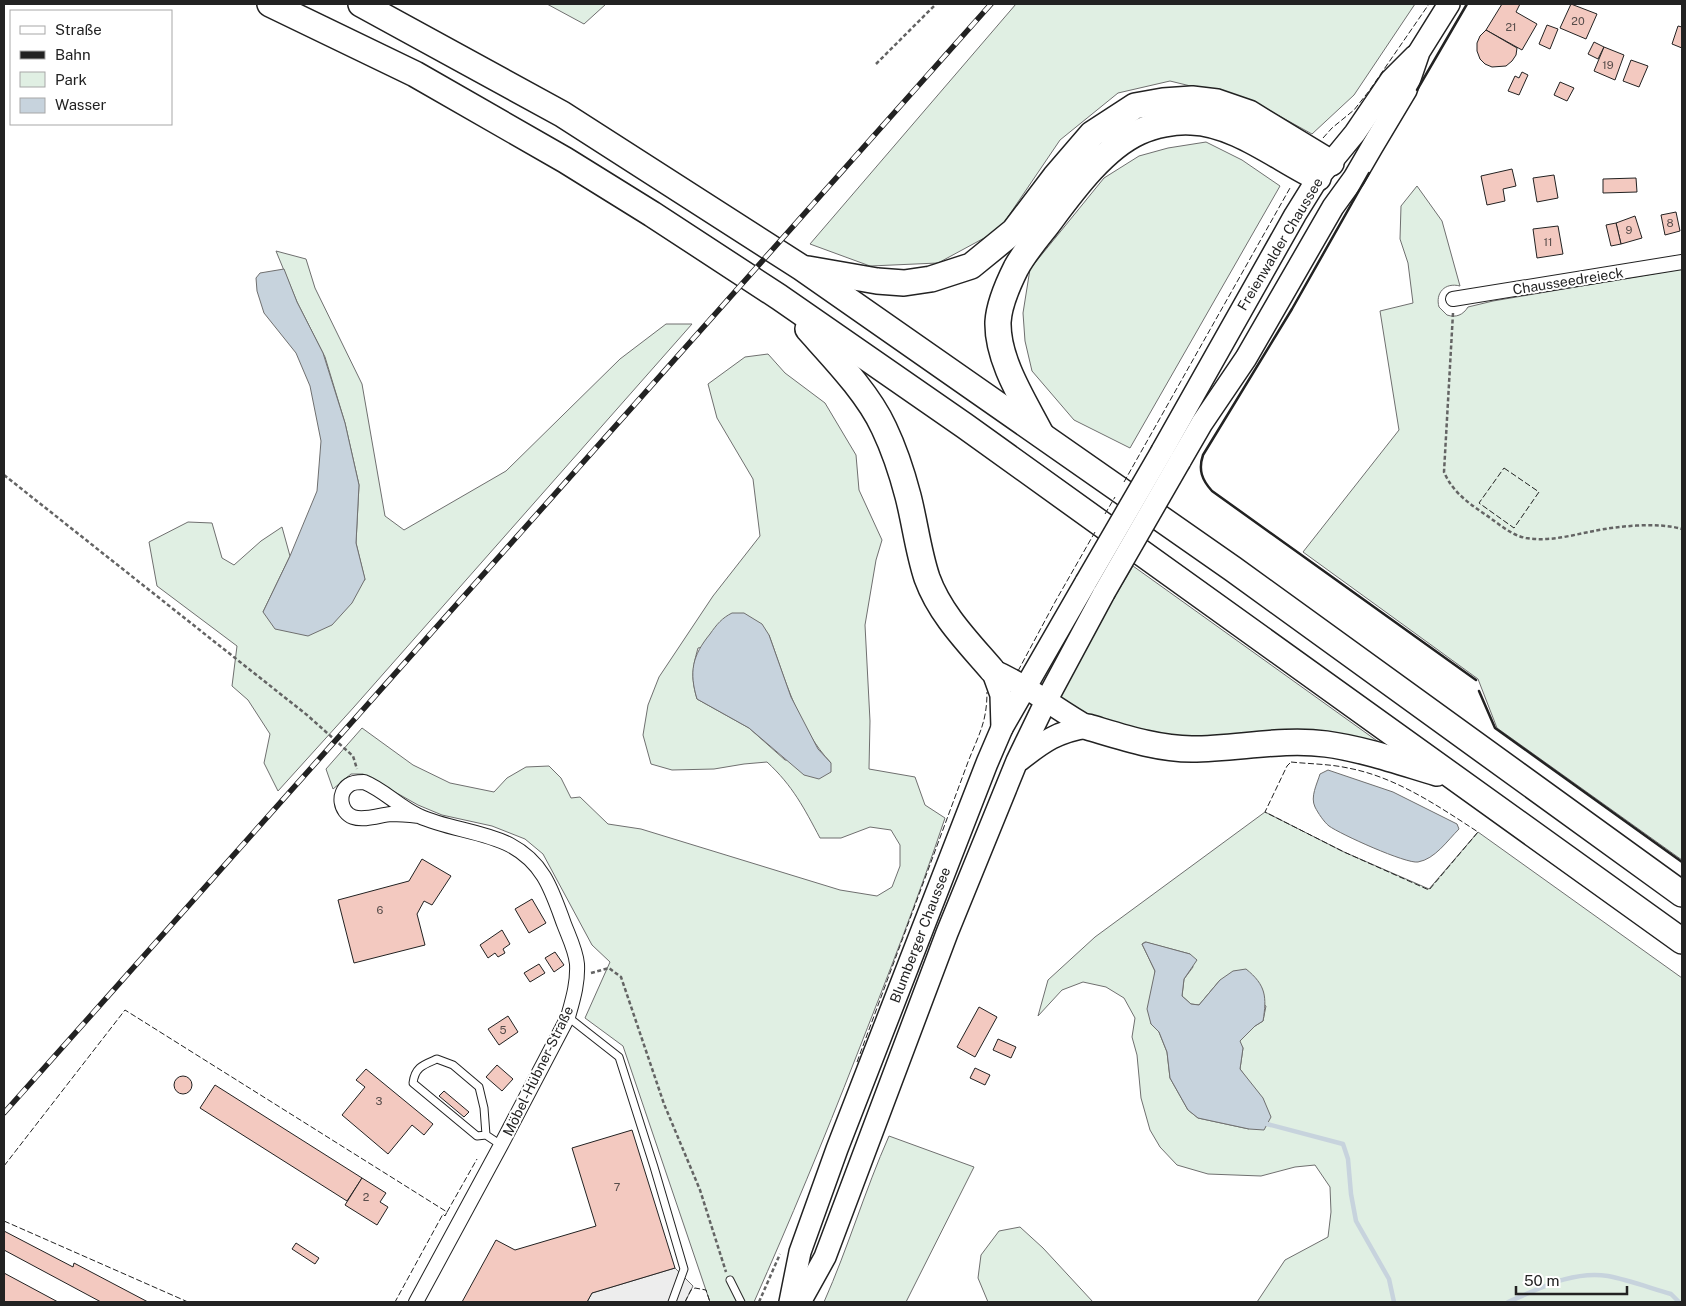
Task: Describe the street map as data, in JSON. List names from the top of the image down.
{
  "streets": {
    "main road": ["Freienwalder Chaussee", "Blumberger Chaussee"],
    "street": ["Chausseedreieck", "Möbel-Hübner-Straße"]
  },
  "house_numbers": [
    "20",
    "21",
    "19",
    "8",
    "9",
    "11",
    "6",
    "5",
    "3",
    "7",
    "2"
  ],
  "legend": [
    "Straße",
    "Bahn",
    "Park",
    "Wasser"
  ],
  "scale_bar": "50 m"
}
